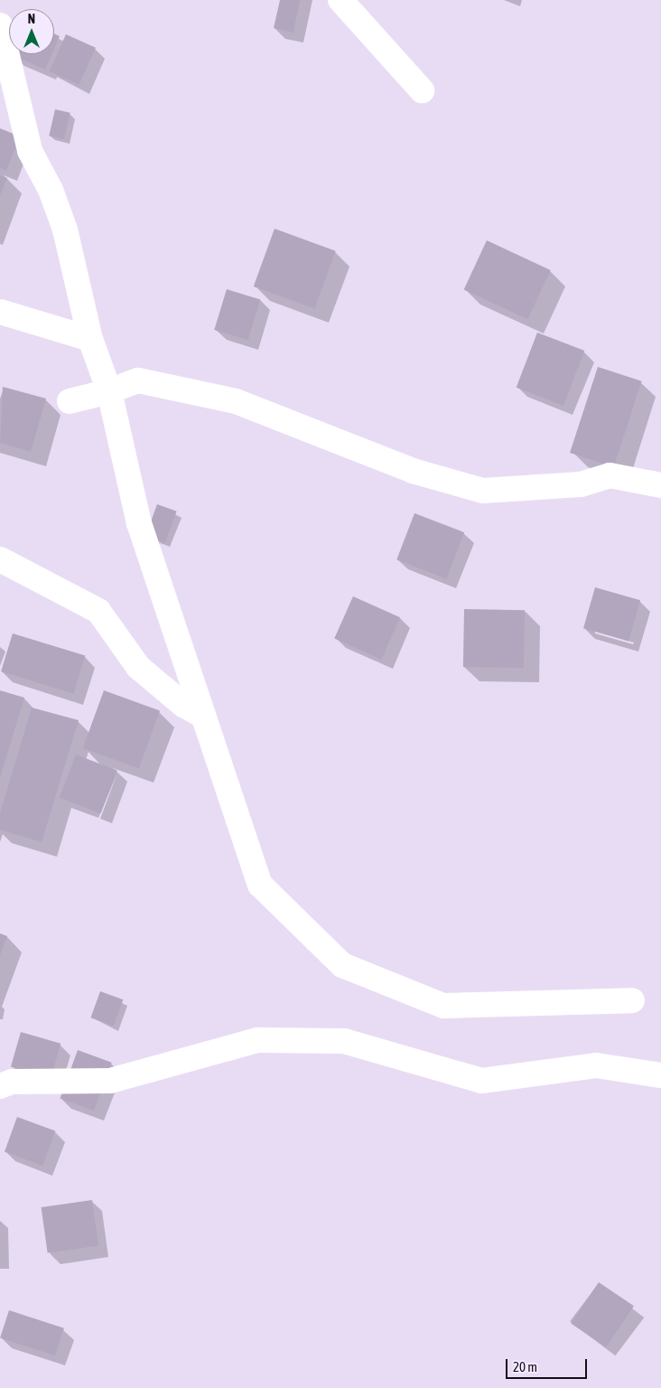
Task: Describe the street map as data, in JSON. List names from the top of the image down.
{
  "scale_bar": "20 m",
  "north": "top"
}
